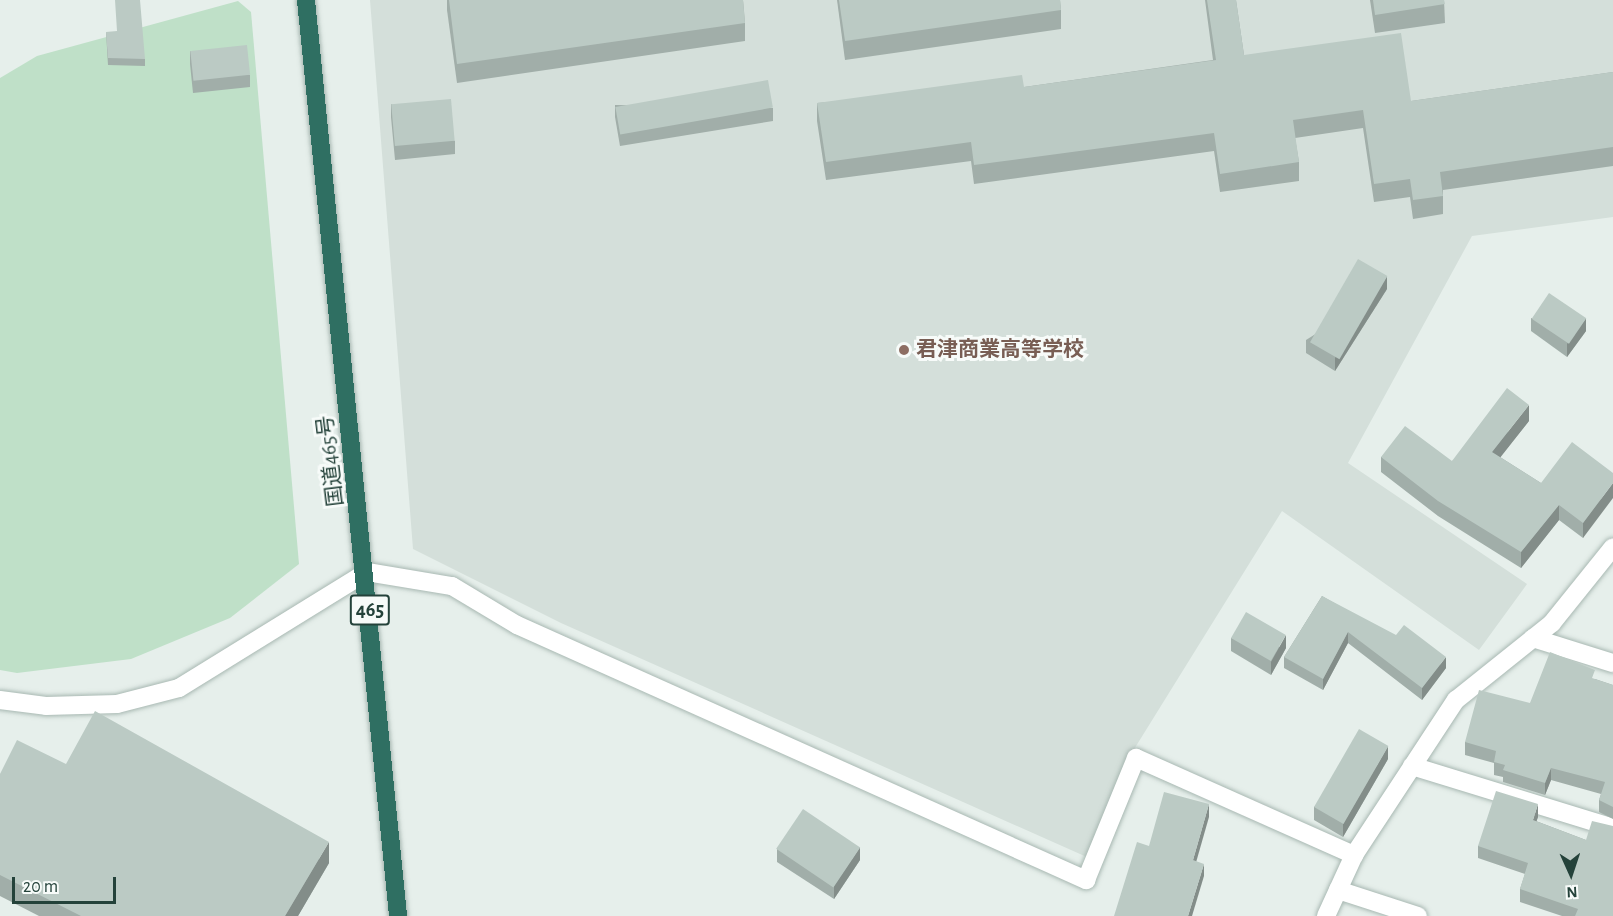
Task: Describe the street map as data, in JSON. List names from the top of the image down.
{
  "streets": {
    "highway": ["国道465号", "465"]
  },
  "places": ["君津商業高等学校"],
  "scale_bar": "20 m",
  "north": "bottom"
}
